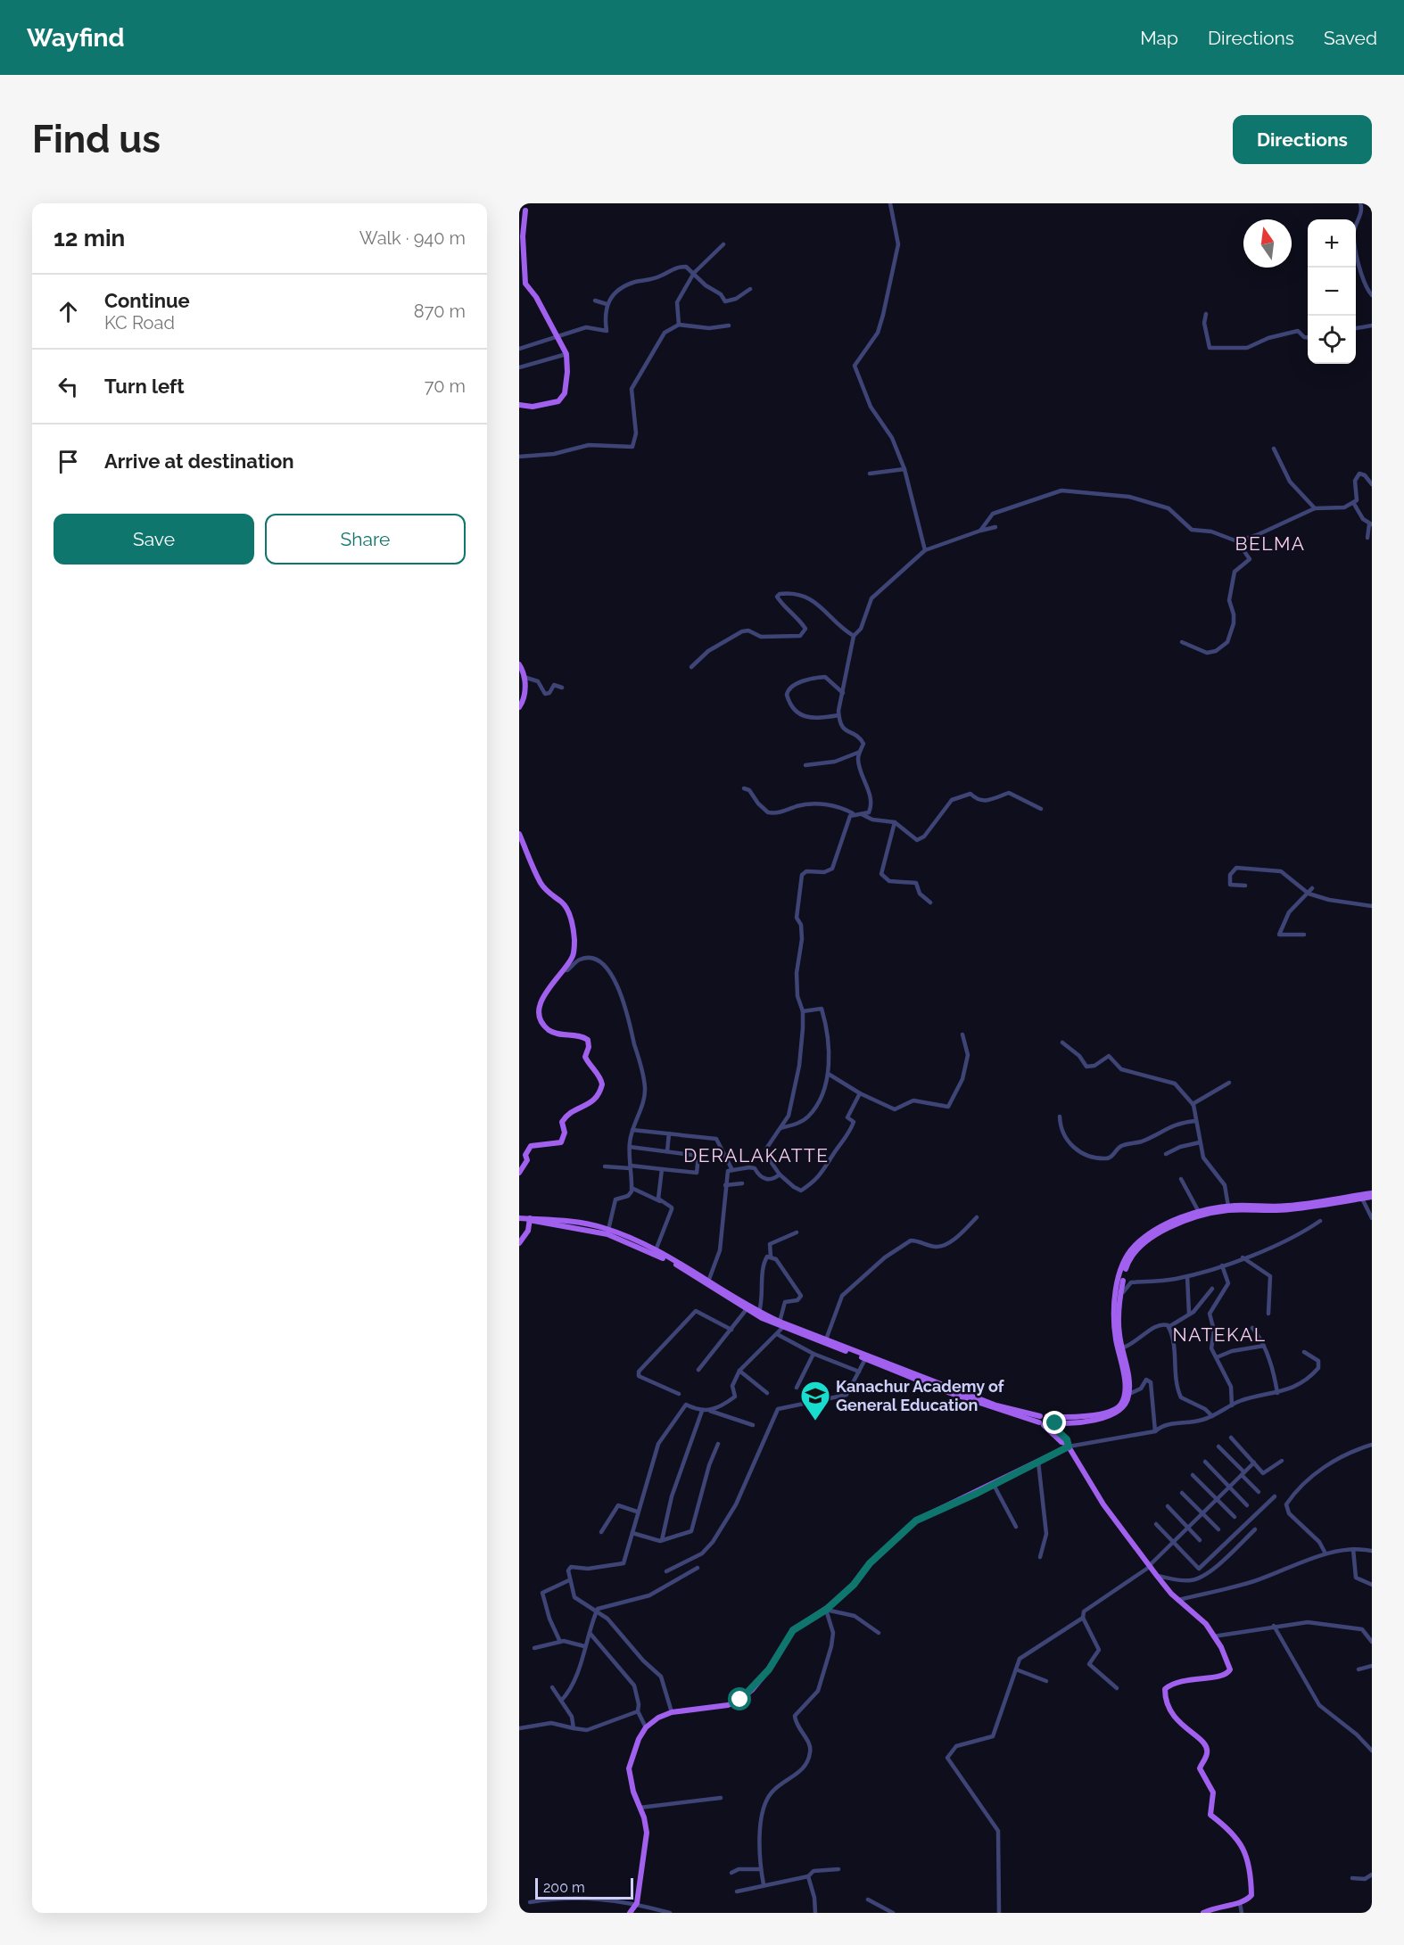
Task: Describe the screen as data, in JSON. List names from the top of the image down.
{
  "districts": ["BELMA", "DERALAKATTE", "NATEKAL"],
  "places": {
    "school or university": ["Kanachur Academy of General Education"]
  },
  "scale_bar": "200 m",
  "north": "top",
  "page": {
    "header": "Wayfind",
    "nav": ["Map", "Directions", "Saved"],
    "buttons": [
      "Directions",
      ["Save", "Share"]
    ],
    "title": "Find us",
    "heading": ["12 min", "Walk · 940 m"],
    "map_buttons": ["+", "−"],
    "list": [
      ["Continue", "KC Road", "870 m"],
      ["Turn left", "70 m"],
      "Arrive at destination"
    ],
    "scale": "200 m"
  }
}
